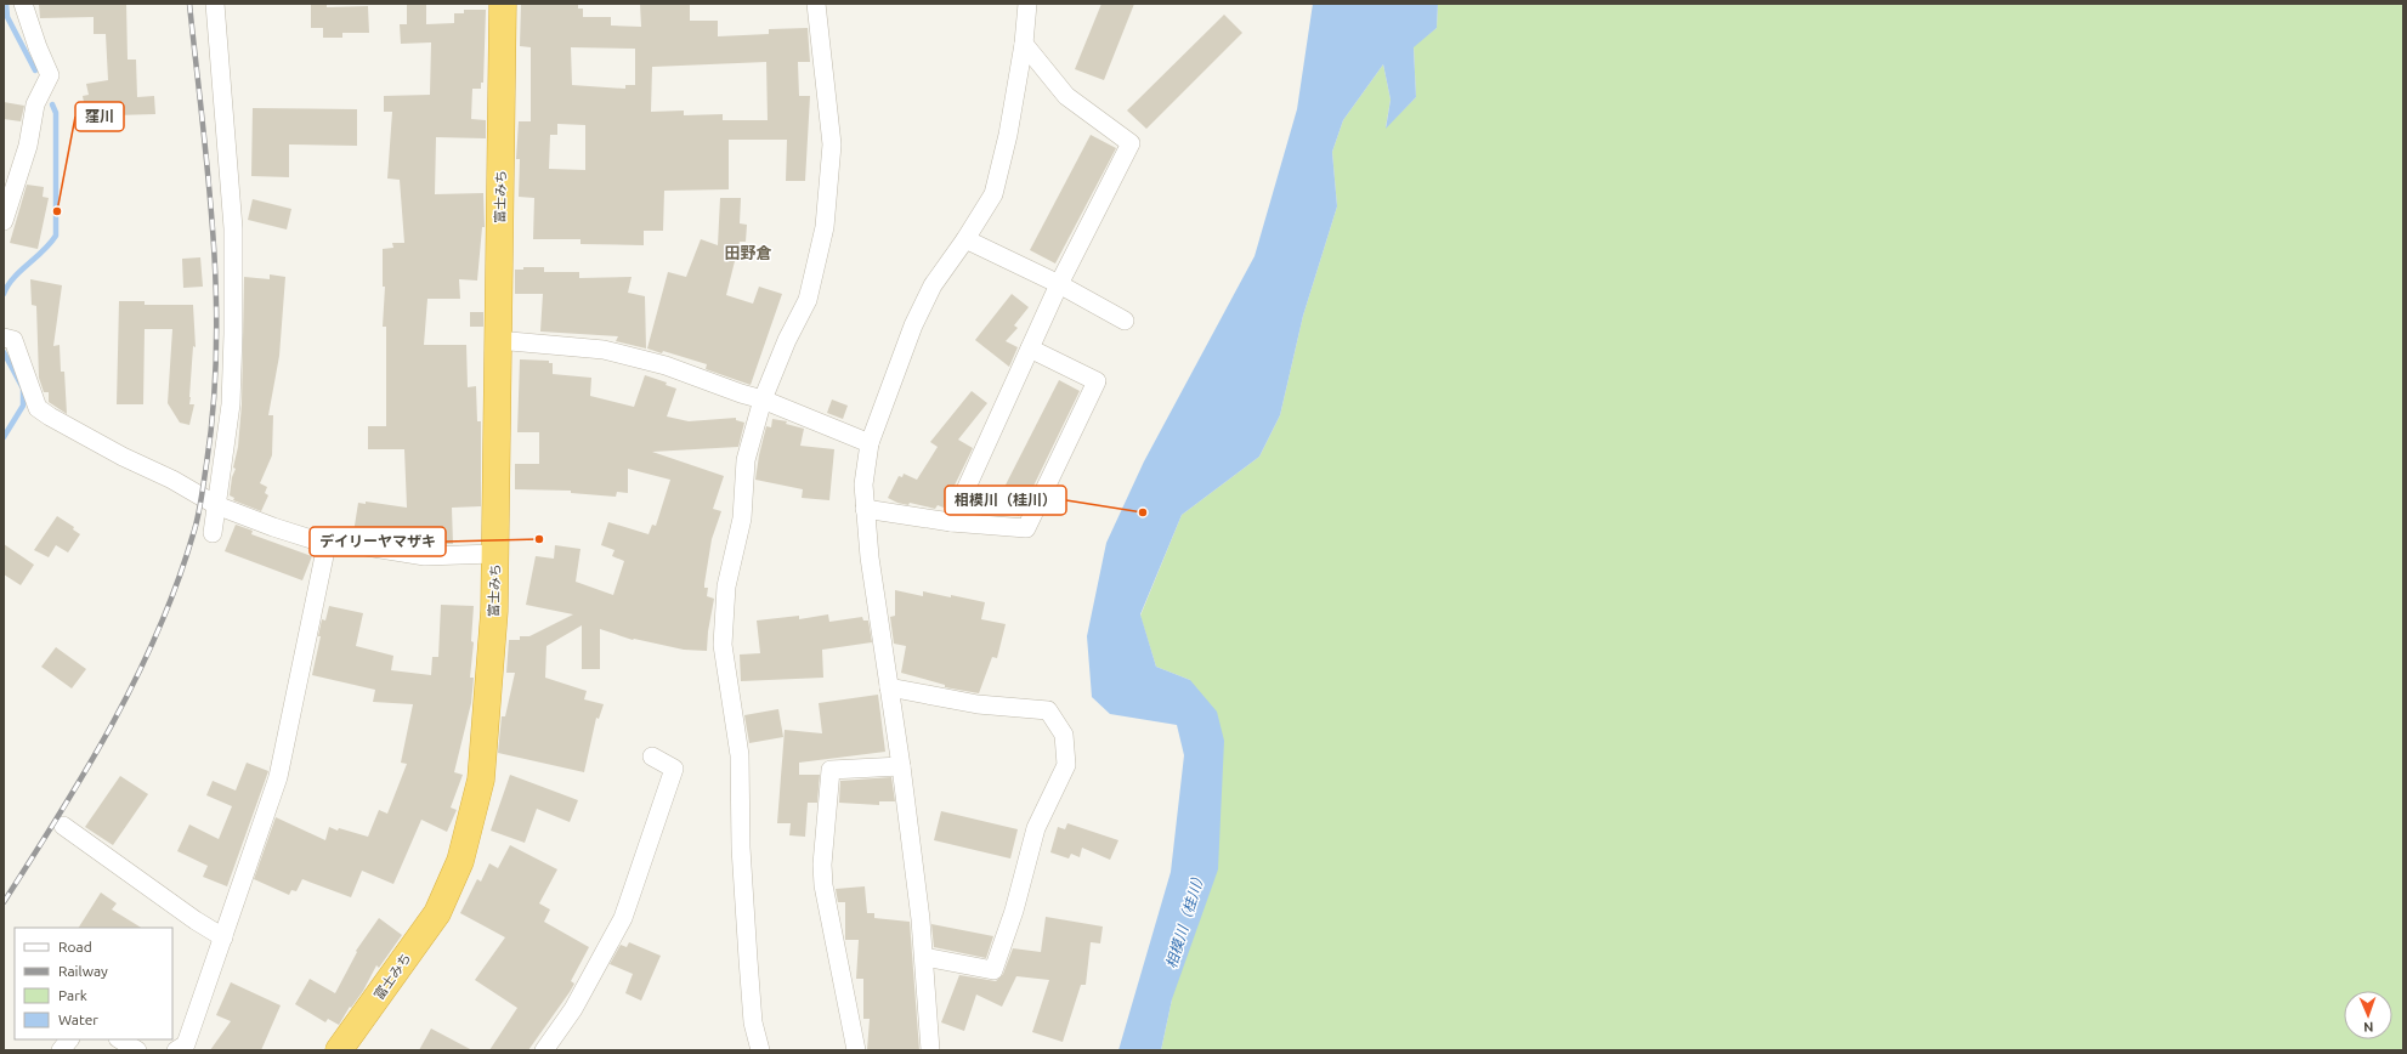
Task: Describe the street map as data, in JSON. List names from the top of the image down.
{
  "streets": {
    "highway": ["富士みち"]
  },
  "districts": ["田野倉"],
  "water": ["相模川（桂川）"],
  "places": ["窪川", "相模川（桂川）", "デイリーヤマザキ"],
  "legend": [
    "Road",
    "Railway",
    "Park",
    "Water"
  ],
  "north": "bottom"
}
